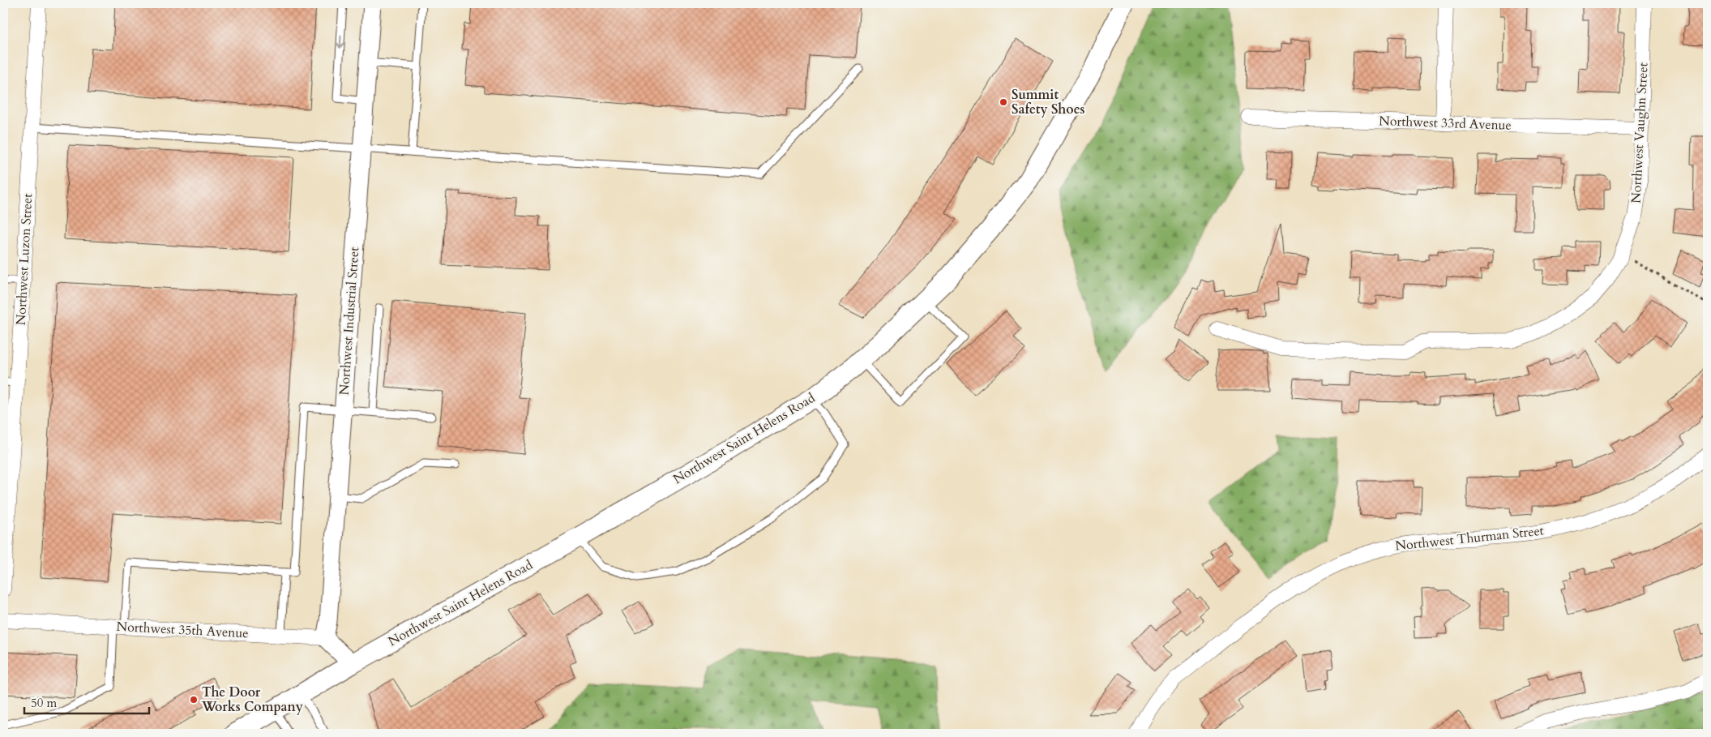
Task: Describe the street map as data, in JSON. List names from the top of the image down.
{
  "streets": {
    "main road": ["Northwest Saint Helens Road"],
    "street": [
      "Northwest 33rd Avenue",
      "Northwest Vaughn Street",
      "Northwest Luzon Street",
      "Northwest Industrial Street",
      "Northwest Thurman Street",
      "Northwest 35th Avenue"
    ]
  },
  "crossings": [
    ["Northwest 33rd Avenue", "Northwest Vaughn Street"],
    ["Northwest Industrial Street", "Northwest 35th Avenue"]
  ],
  "places": ["Summit Safety Shoes", "The Door Works Company"],
  "scale_bar": "50 m"
}
